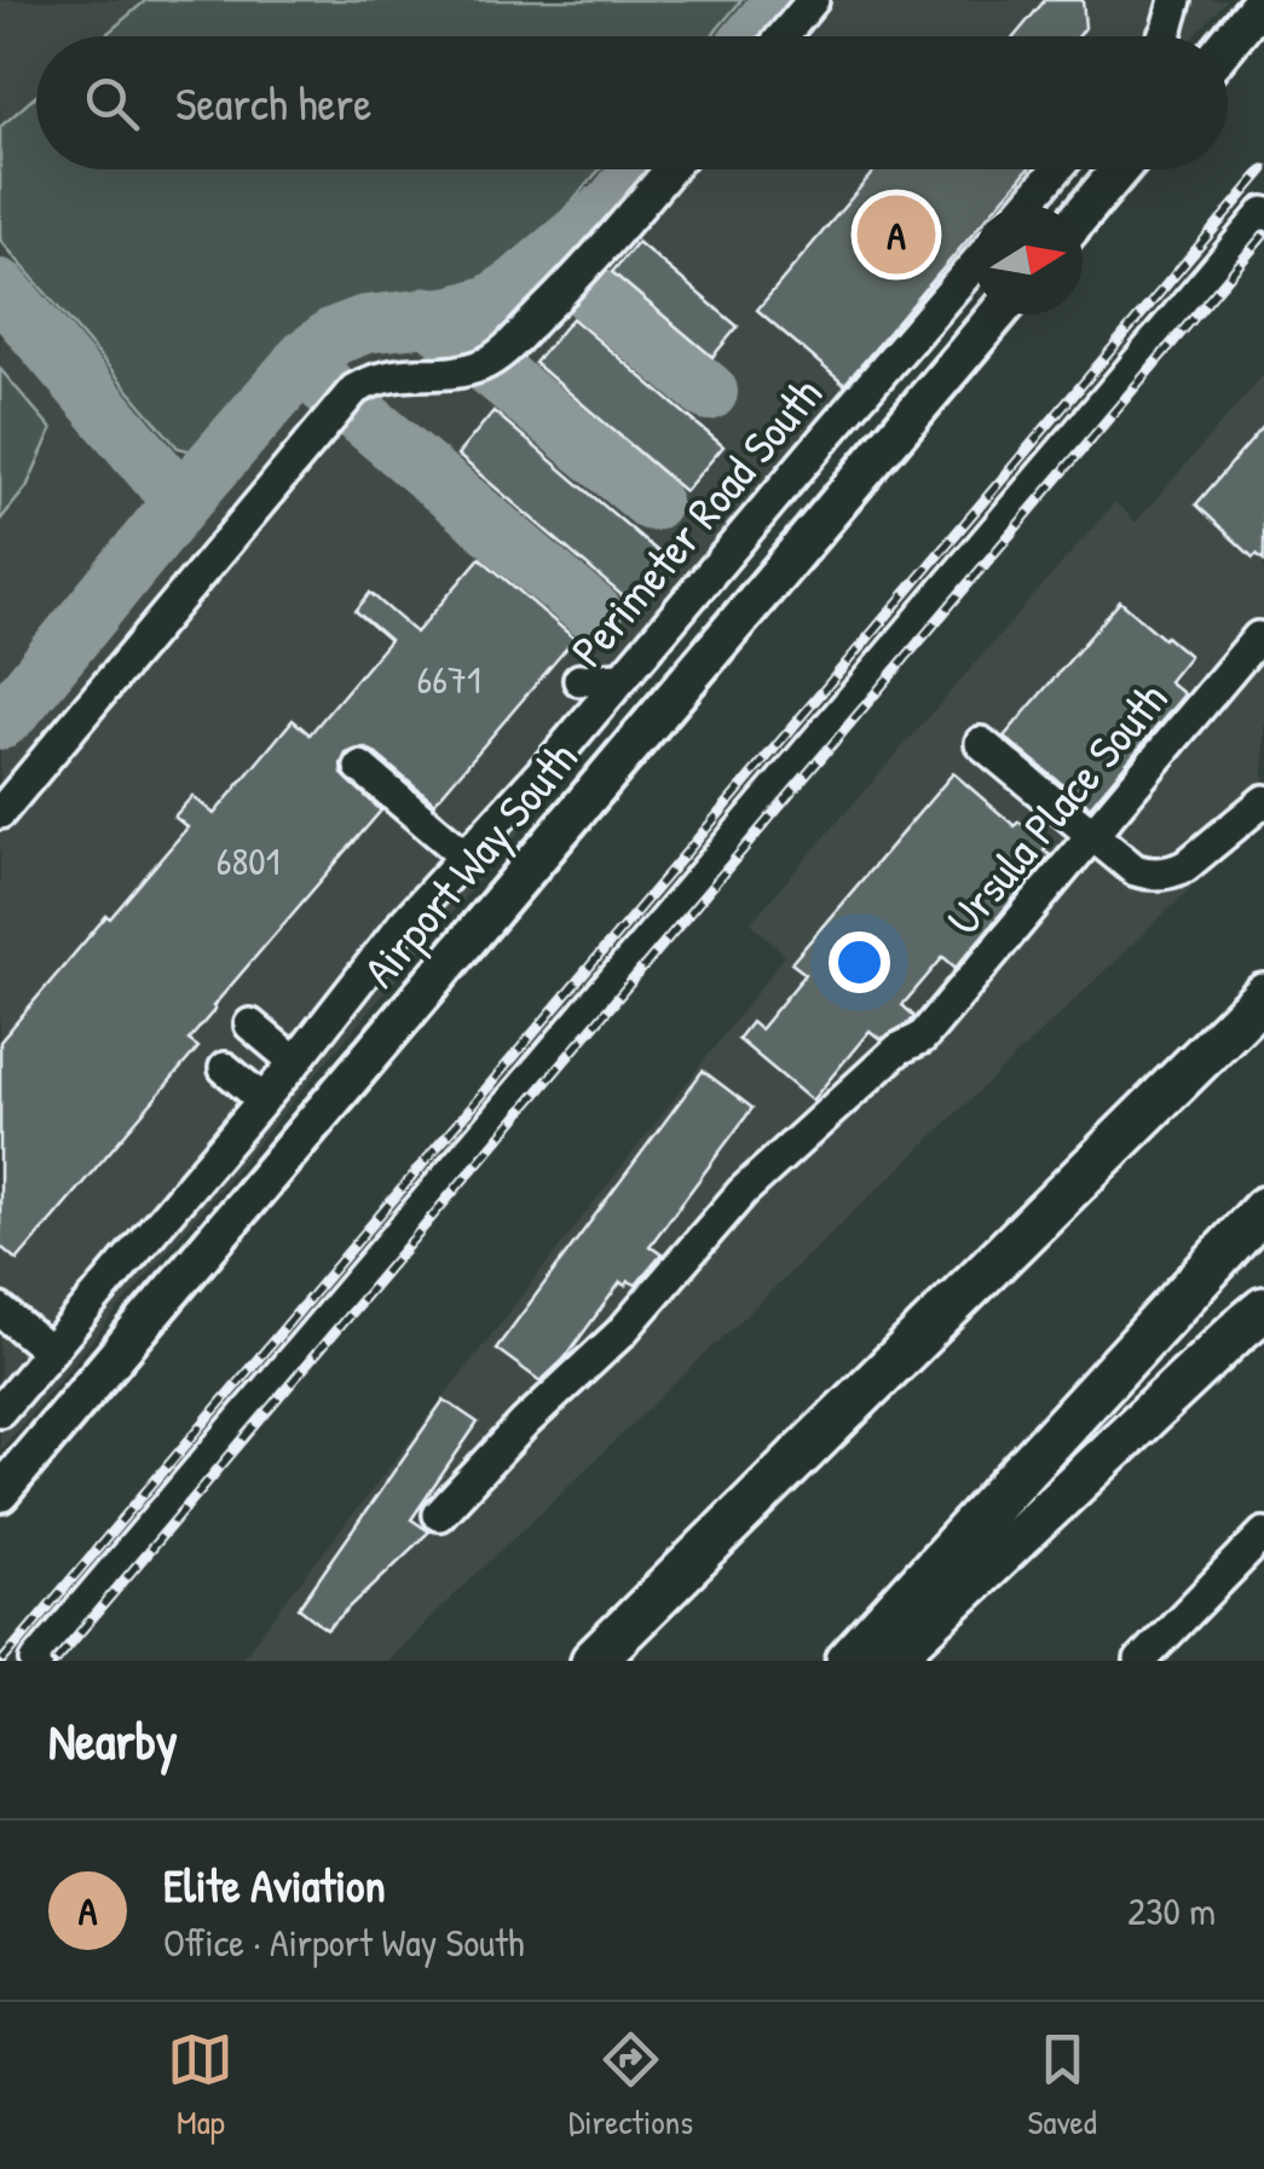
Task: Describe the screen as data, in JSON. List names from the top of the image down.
{
  "streets": {
    "main road": ["Airport Way South"],
    "street": ["Perimeter Road South", "Ursula Place South"]
  },
  "house_numbers": ["6671", "6801"],
  "north": "right",
  "page": {
    "search": "Search here",
    "pins": "A",
    "heading": "Nearby",
    "list": [
      {
        "mark": "A",
        "name": "Elite Aviation",
        "note": "Office · Airport Way South",
        "value": "230 m"
      }
    ],
    "nav": ["Map", "Directions", "Saved"]
  }
}
